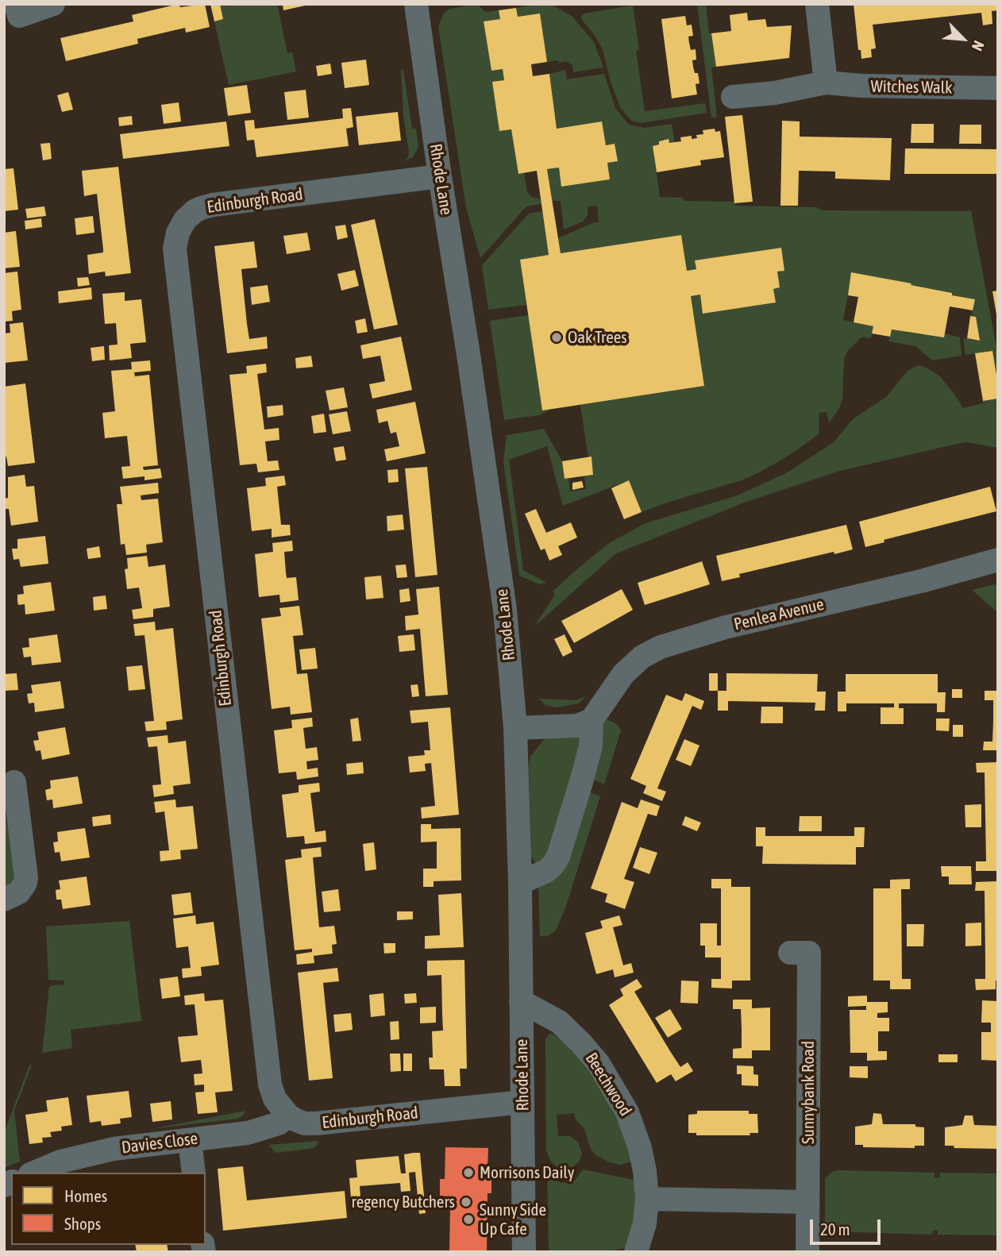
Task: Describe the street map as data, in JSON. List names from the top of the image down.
{
  "streets": {
    "street": [
      "Witches Walk",
      "Rhode Lane",
      "Edinburgh Road",
      "Penlea Avenue",
      "Beechwood",
      "Sunnybank Road",
      "Davies Close"
    ]
  },
  "crossings": [
    ["Rhode Lane", "Edinburgh Road"],
    ["Rhode Lane", "Penlea Avenue"],
    ["Rhode Lane", "Beechwood"],
    ["Edinburgh Road", "Davies Close"]
  ],
  "places": [
    "Oak Trees",
    "Morrisons Daily",
    "regency Butchers",
    "Sunny Side Up Cafe"
  ],
  "legend": ["Homes", "Shops"],
  "scale_bar": "20 m",
  "north": "bottom right"
}
